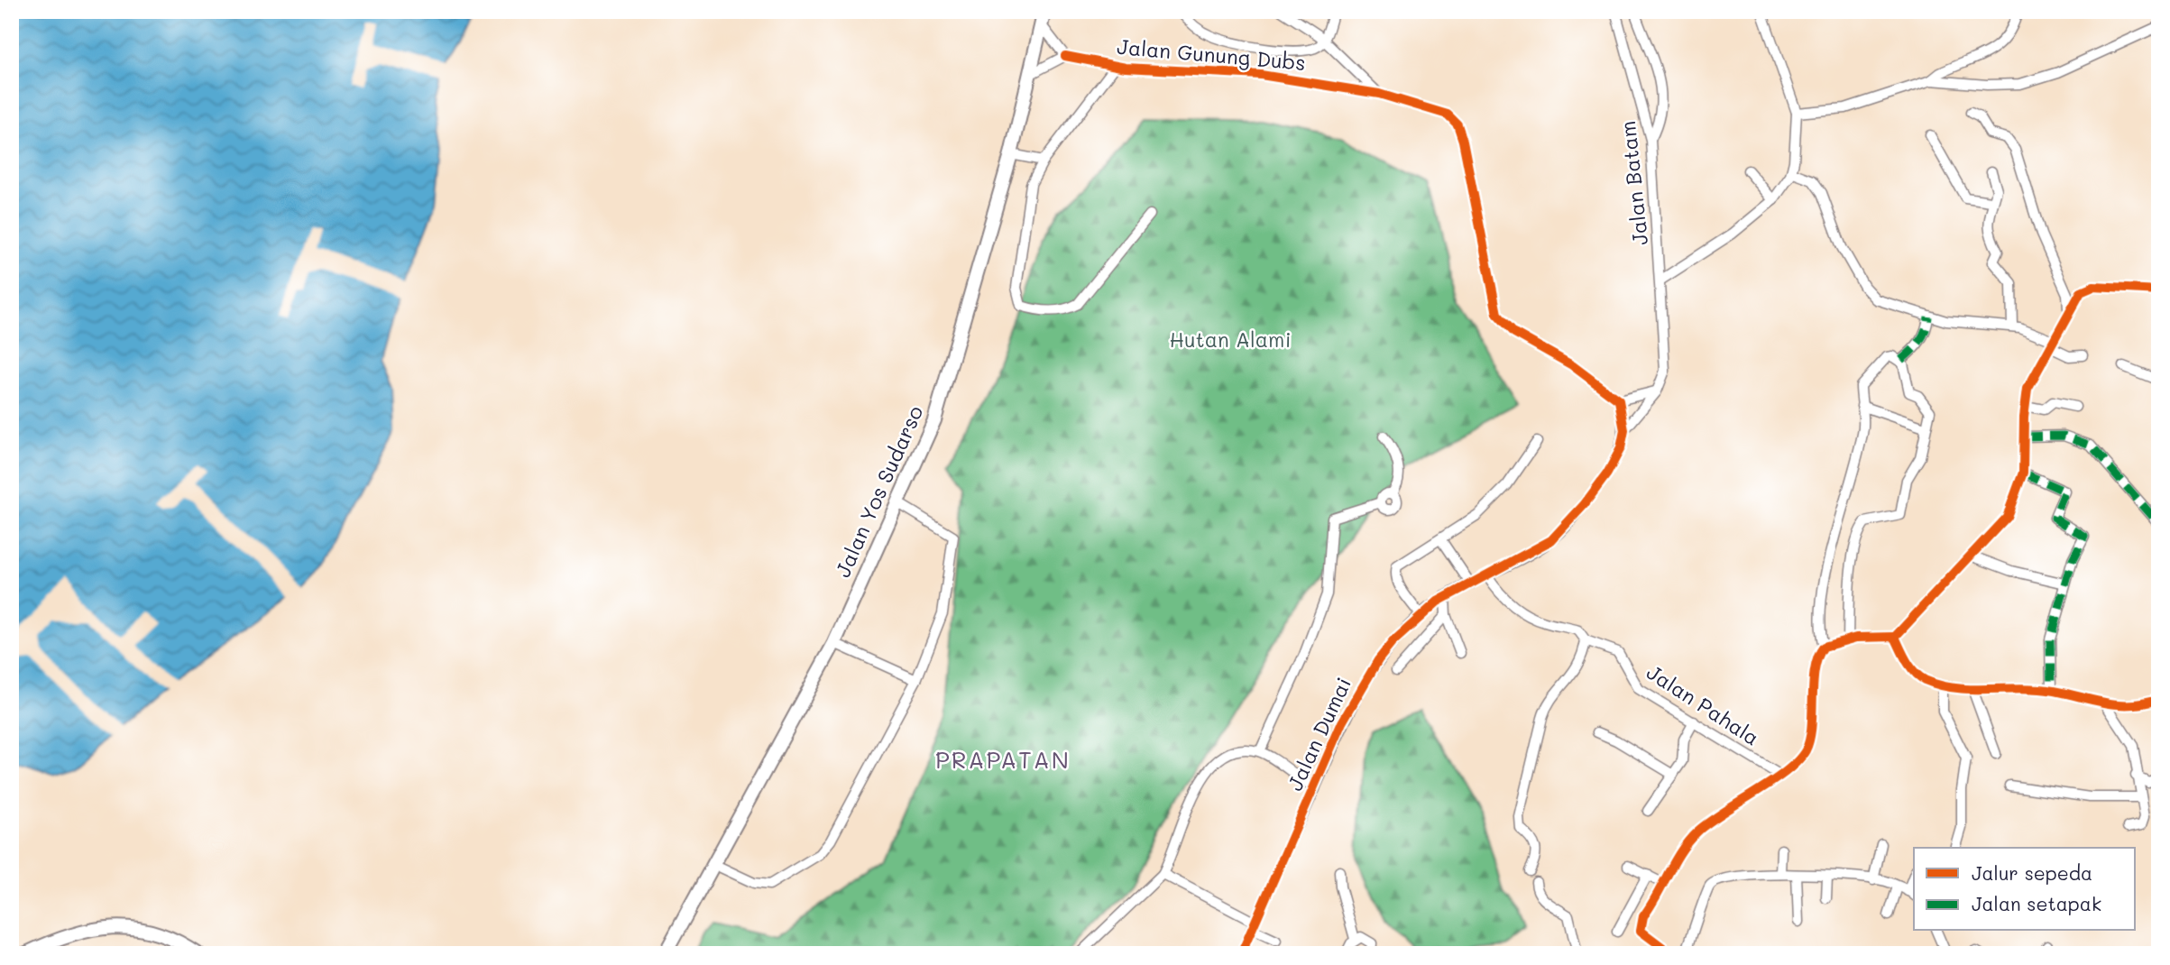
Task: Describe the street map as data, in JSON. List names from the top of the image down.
{
  "streets": {
    "main road": ["Jalan Yos Sudarso"],
    "street": [
      "Jalan Gunung Dubs",
      "Jalan Batam",
      "Jalan Pahala",
      "Jalan Dumai"
    ]
  },
  "crossings": [
    ["Jalan Pahala", "Jalan Dumai"]
  ],
  "districts": ["PRAPATAN"],
  "parks": ["Hutan Alami"],
  "legend": ["Jalur sepeda", "Jalan setapak"]
}
